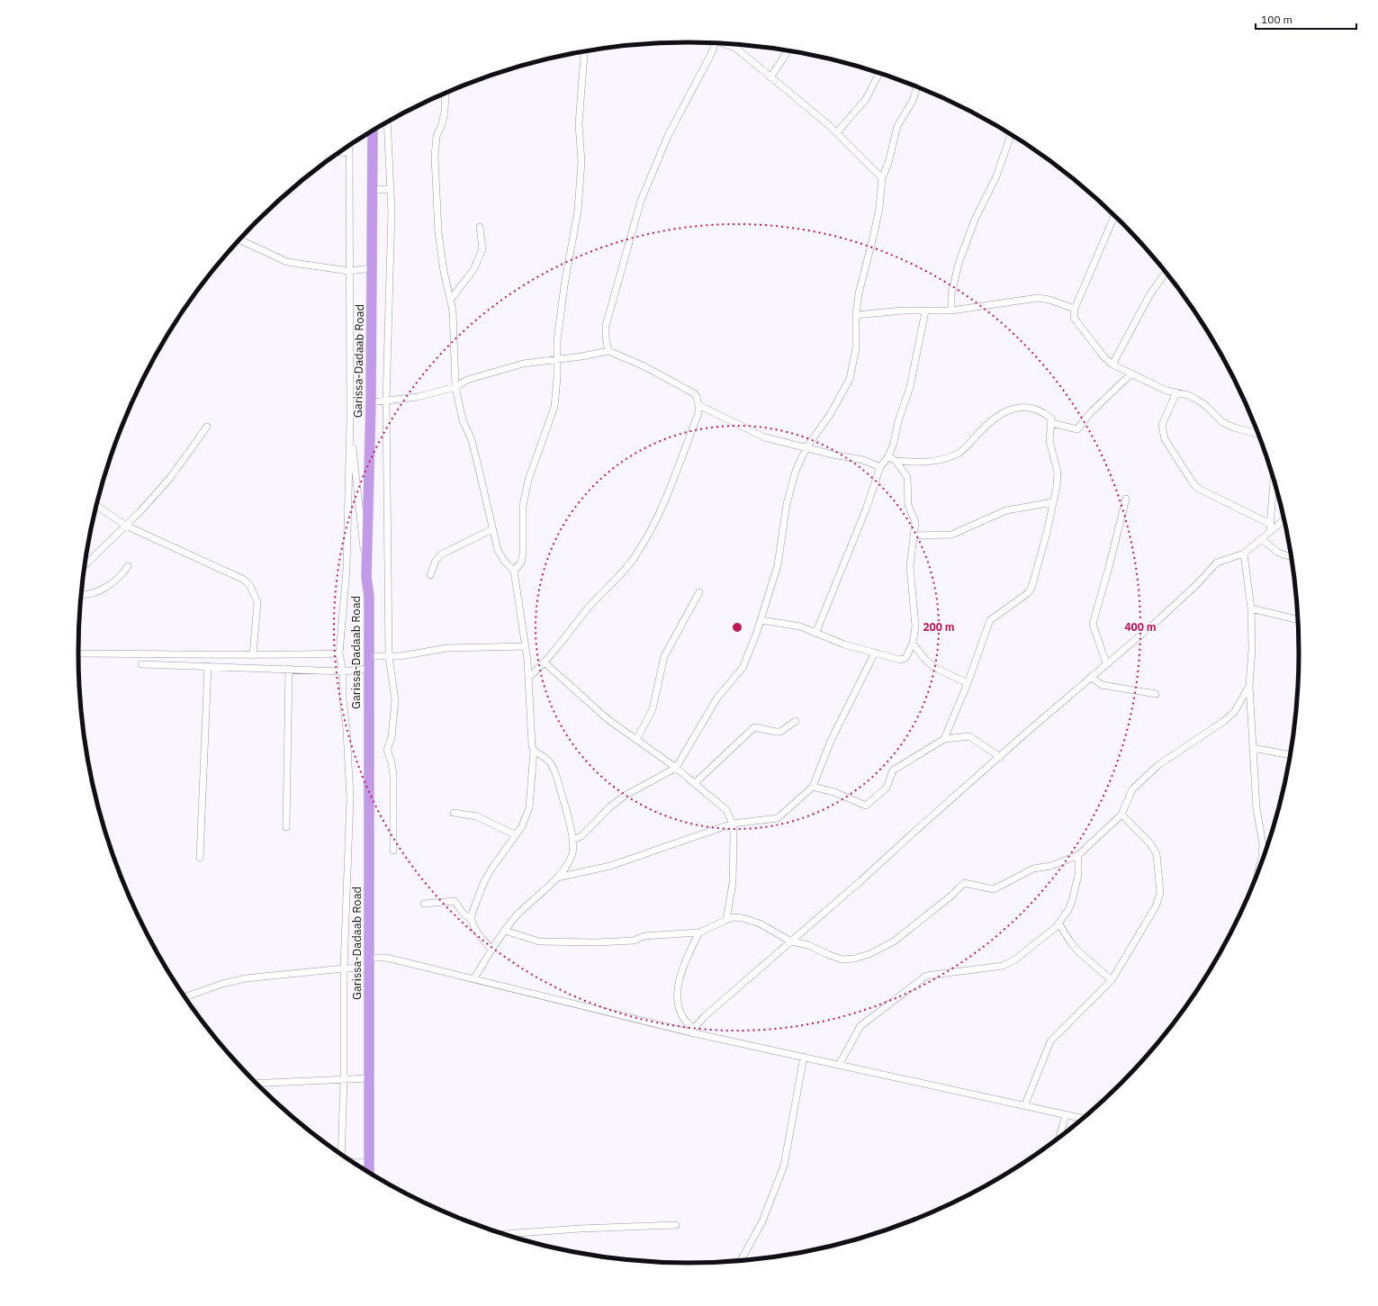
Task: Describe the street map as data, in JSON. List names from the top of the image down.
{
  "streets": {
    "highway": ["Garissa-Dadaab Road"]
  },
  "scale_bar": "100 m",
  "rings": ["200 m", "400 m"]
}
